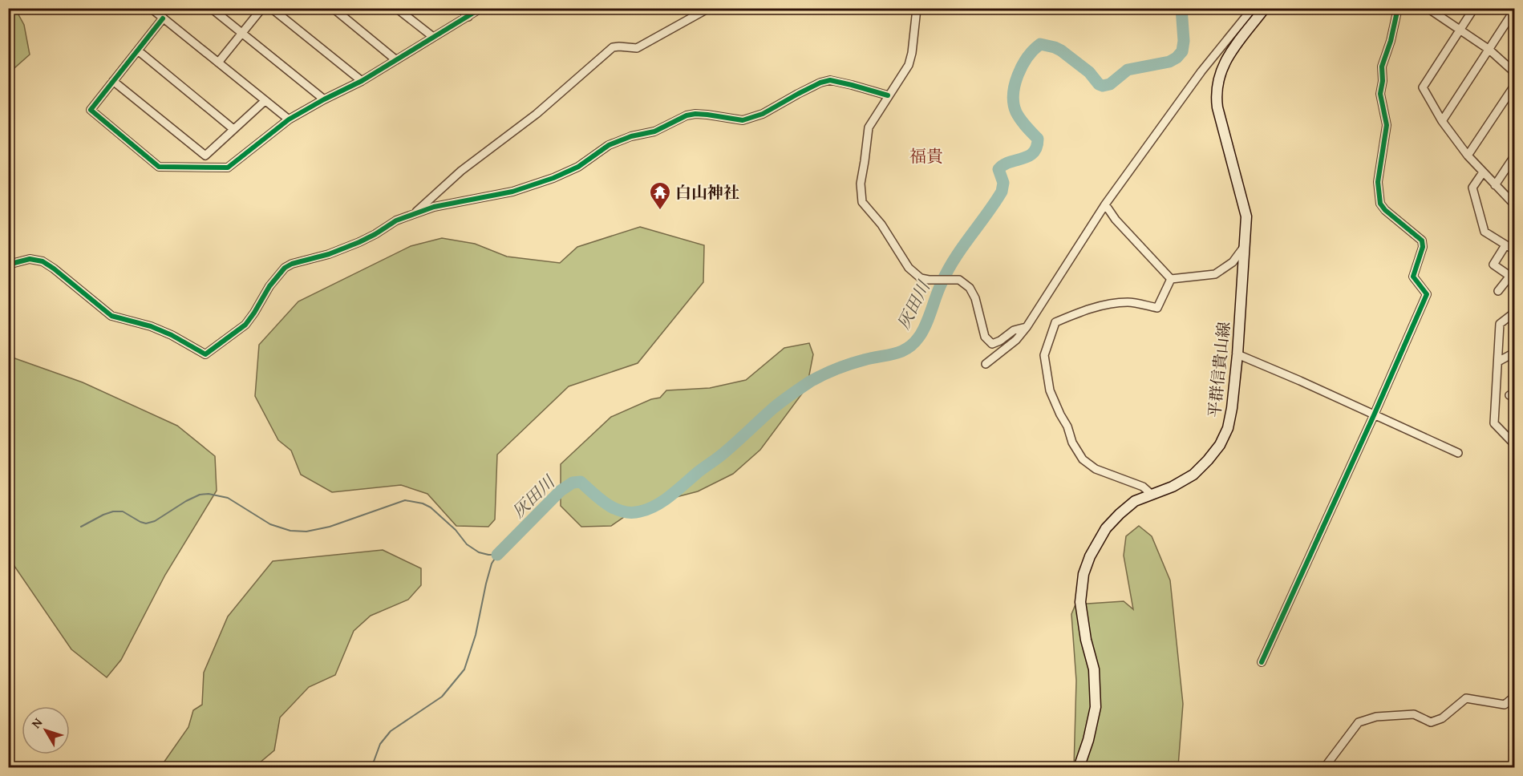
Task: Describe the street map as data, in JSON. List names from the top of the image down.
{
  "streets": {
    "main road": ["平群信貴山線"]
  },
  "districts": ["福貴"],
  "water": ["灰田川"],
  "places": {
    "temple": ["白山神社"]
  },
  "north": "top left"
}
